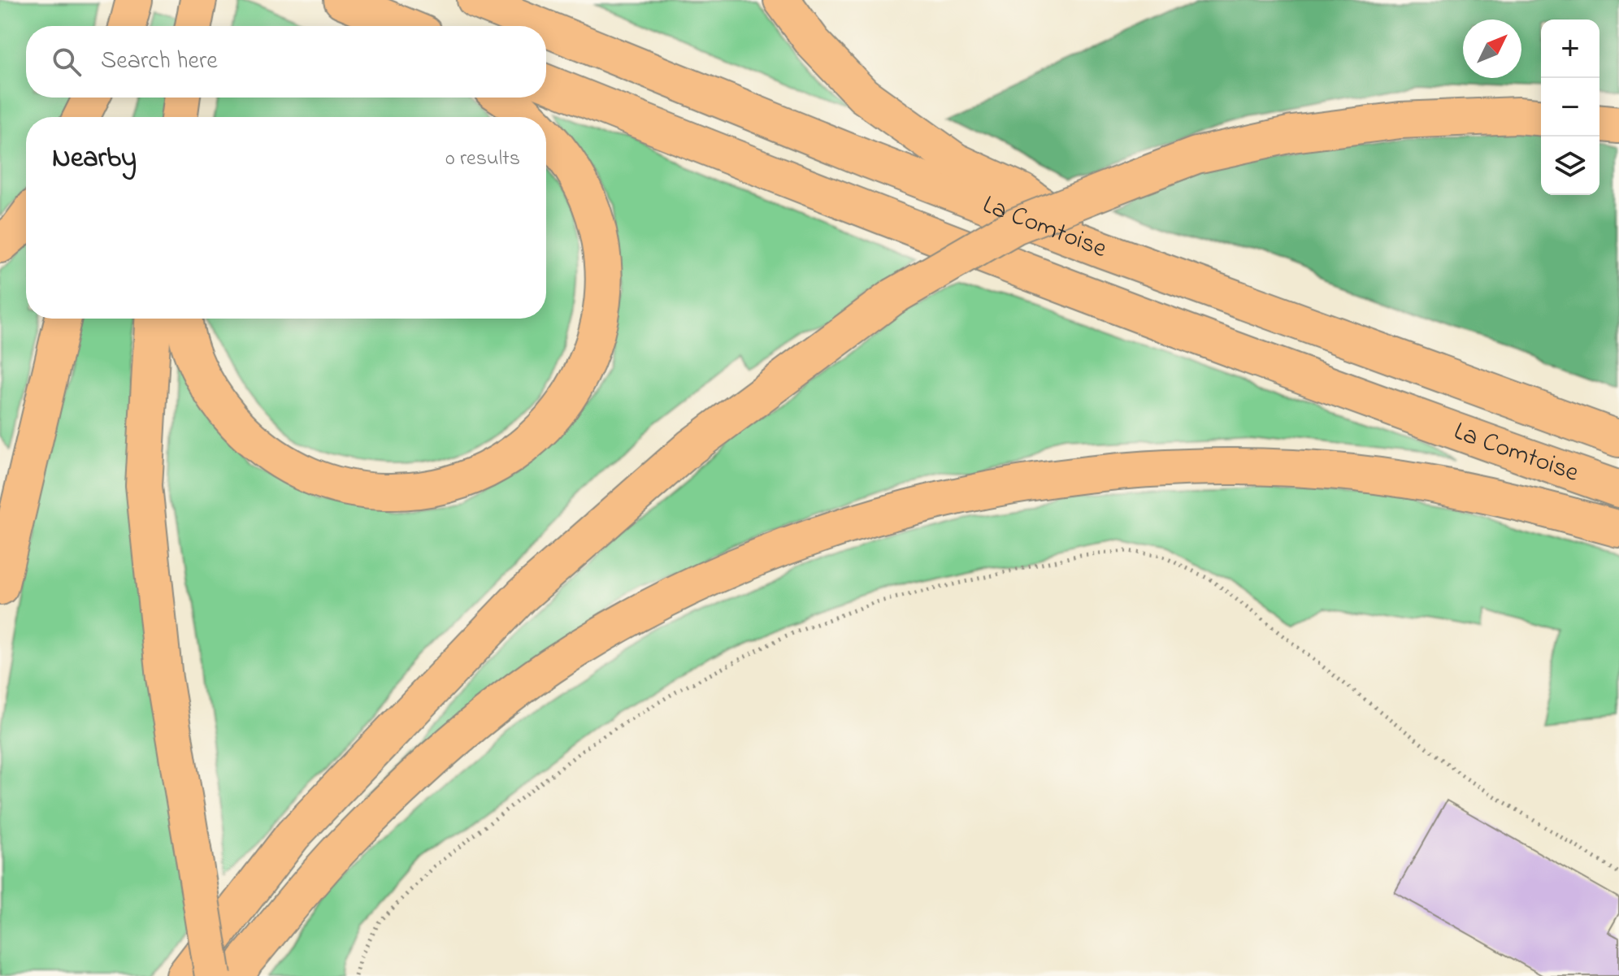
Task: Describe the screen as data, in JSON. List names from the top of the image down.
{
  "streets": {
    "highway": ["La Comtoise"]
  },
  "north": "top right",
  "page": {
    "map_buttons": ["+", "−"],
    "search": "Search here",
    "heading": ["Nearby", "0 results"]
  }
}
